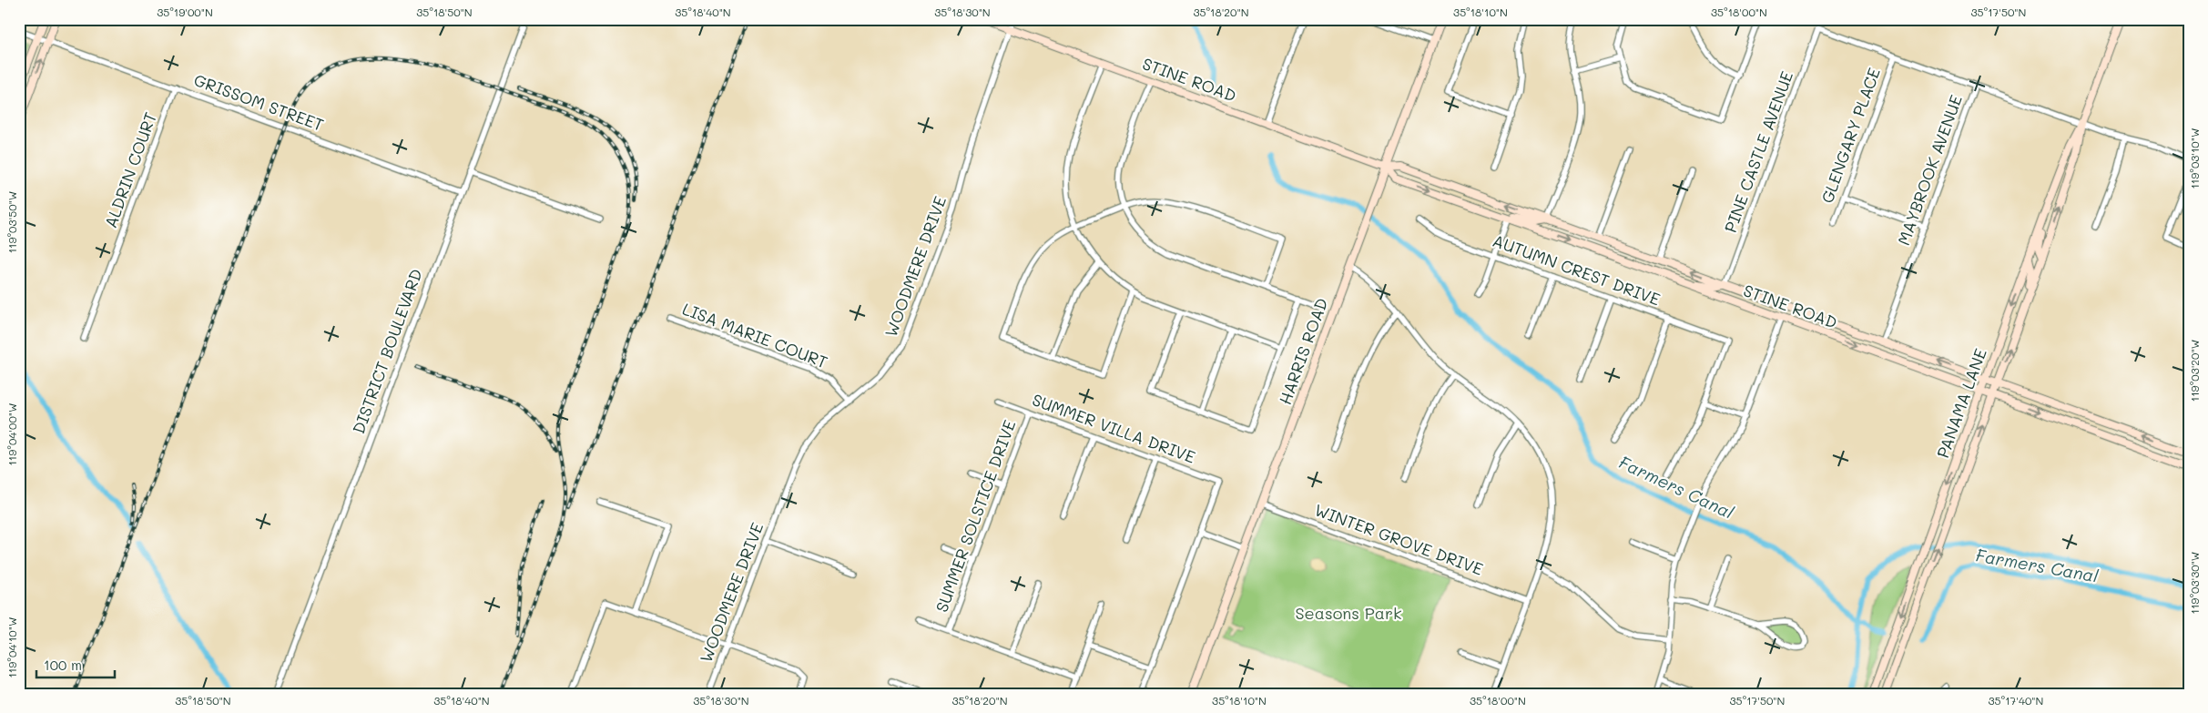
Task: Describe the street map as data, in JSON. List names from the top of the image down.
{
  "streets": {
    "main road": ["STINE ROAD", "HARRIS ROAD", "PANAMA LANE"],
    "street": [
      "GRISSOM STREET",
      "GLENGARY PLACE",
      "PINE CASTLE AVENUE",
      "ALDRIN COURT",
      "MAYBROOK AVENUE",
      "WOODMERE DRIVE",
      "AUTUMN CREST DRIVE",
      "LISA MARIE COURT",
      "DISTRICT BOULEVARD",
      "SUMMER VILLA DRIVE",
      "SUMMER SOLSTICE DRIVE",
      "WINTER GROVE DRIVE"
    ]
  },
  "crossings": [
    ["STINE ROAD", "PINE CASTLE AVENUE"],
    ["STINE ROAD", "MAYBROOK AVENUE"],
    ["STINE ROAD", "WOODMERE DRIVE"],
    ["STINE ROAD", "HARRIS ROAD"],
    ["STINE ROAD", "PANAMA LANE"],
    ["GRISSOM STREET", "ALDRIN COURT"],
    ["GRISSOM STREET", "DISTRICT BOULEVARD"],
    ["GLENGARY PLACE", "PINE CASTLE AVENUE"],
    ["WOODMERE DRIVE", "LISA MARIE COURT"],
    ["HARRIS ROAD", "WINTER GROVE DRIVE"],
    ["SUMMER VILLA DRIVE", "SUMMER SOLSTICE DRIVE"]
  ],
  "water": ["Farmers Canal"],
  "parks": ["Seasons Park"],
  "scale_bar": "100 m",
  "coordinates": [
    "35°19'00\"N",
    "35°18'50\"N",
    "35°18'40\"N",
    "35°18'30\"N",
    "35°18'20\"N",
    "35°18'10\"N",
    "35°18'00\"N",
    "35°17'50\"N",
    "119°03'10\"W",
    "119°03'50\"W",
    "119°03'20\"W",
    "119°04'00\"W",
    "119°03'30\"W",
    "119°04'10\"W",
    "35°17'40\"N"
  ]
}
